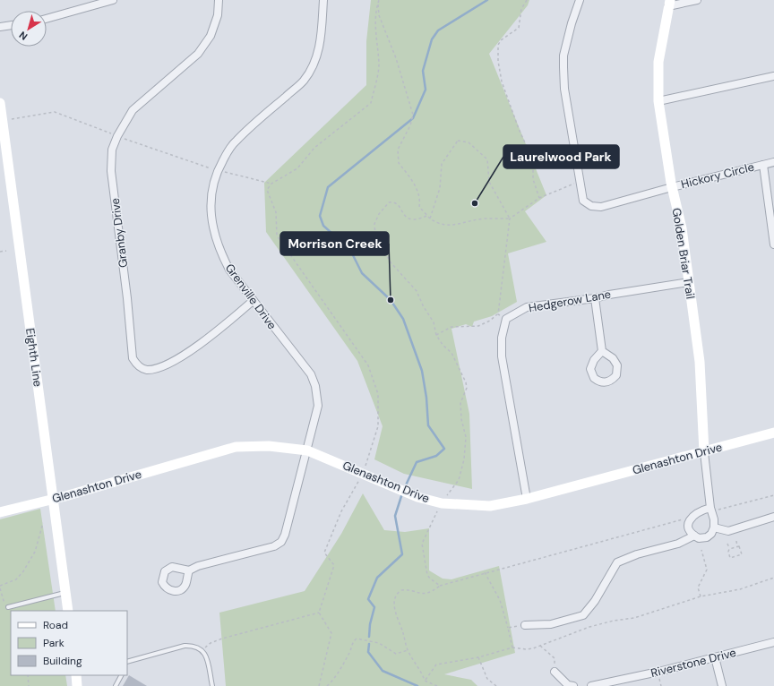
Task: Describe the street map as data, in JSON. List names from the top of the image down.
{
  "streets": {
    "street": [
      "Hickory Circle",
      "Granby Drive",
      "Golden Briar Trail",
      "Grenville Drive",
      "Hedgerow Lane",
      "Eighth Line",
      "Glenashton Drive",
      "Riverstone Drive"
    ]
  },
  "crossings": [
    ["Hickory Circle", "Golden Briar Trail"],
    ["Granby Drive", "Grenville Drive"],
    ["Golden Briar Trail", "Hedgerow Lane"],
    ["Golden Briar Trail", "Glenashton Drive"],
    ["Grenville Drive", "Glenashton Drive"],
    ["Hedgerow Lane", "Glenashton Drive"],
    ["Eighth Line", "Glenashton Drive"]
  ],
  "places": ["Laurelwood Park", "Morrison Creek"],
  "legend": ["Road", "Park", "Building"],
  "north": "bottom left"
}
